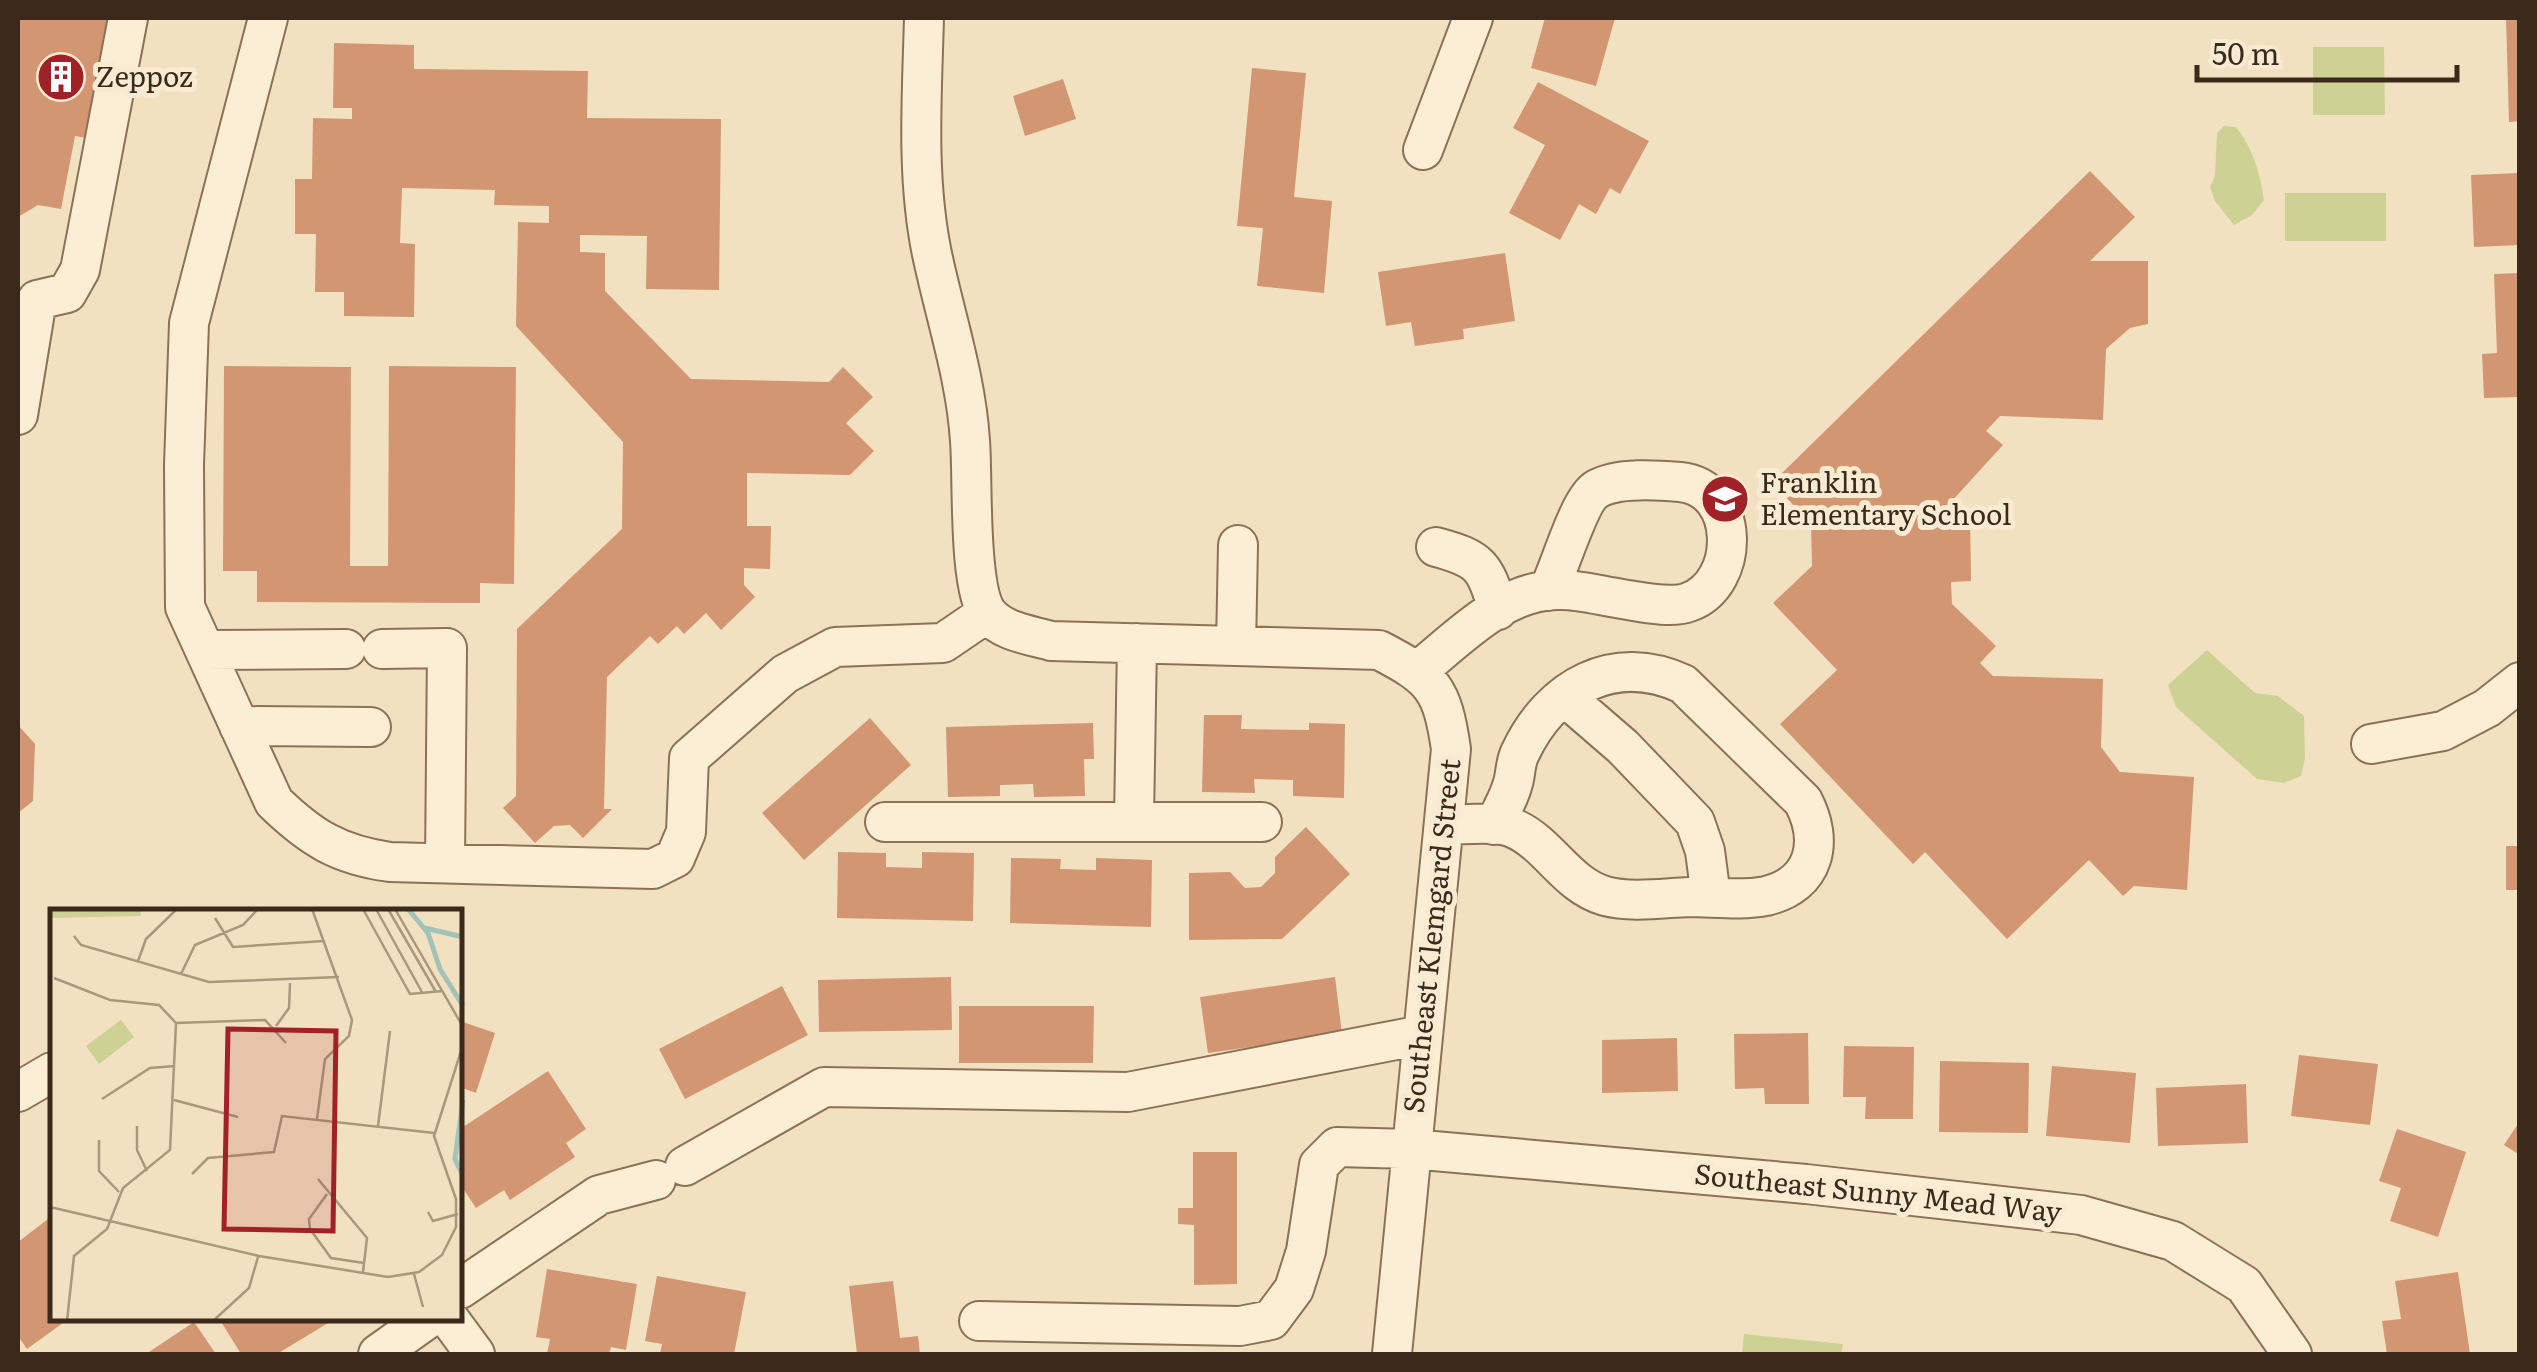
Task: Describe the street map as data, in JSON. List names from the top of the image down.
{
  "streets": {
    "street": ["Southeast Klemgard Street", "Southeast Sunny Mead Way"]
  },
  "crossings": [
    ["Southeast Klemgard Street", "Southeast Sunny Mead Way"]
  ],
  "places": {
    "building": ["Zeppoz"],
    "school or university": ["Franklin Elementary School"]
  },
  "scale_bar": "50 m"
}
